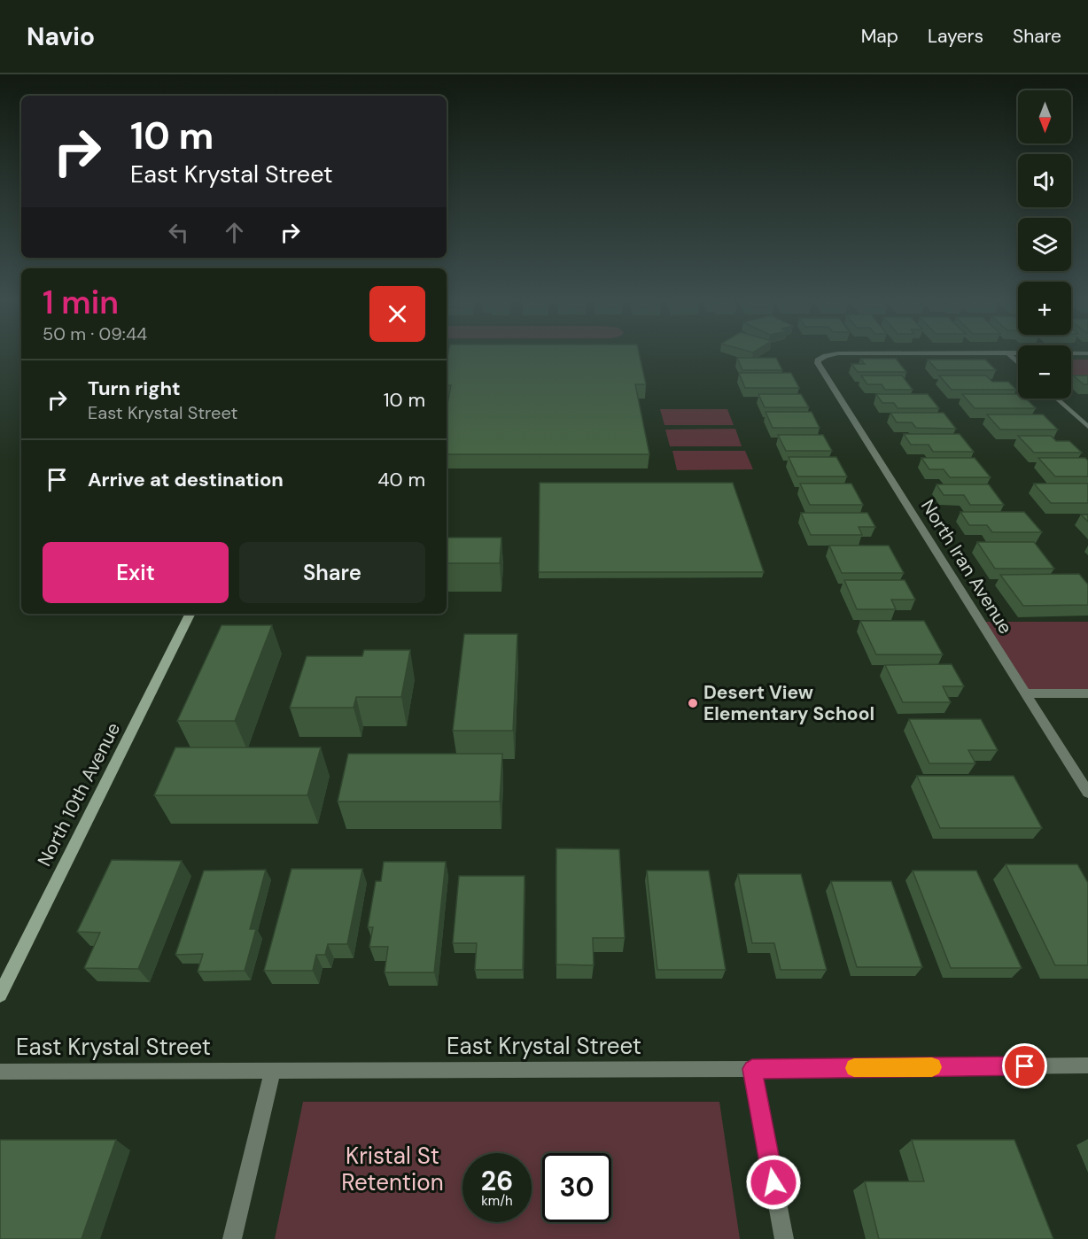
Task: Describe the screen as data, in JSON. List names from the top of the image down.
{
  "streets": {
    "main road": ["North 10th Avenue"],
    "street": ["North Iran Avenue", "East Krystal Street"]
  },
  "parks": ["Kristal St Retention"],
  "places": ["Desert View Elementary School"],
  "north": "bottom",
  "page": {
    "header": "Navio",
    "nav": ["Map", "Layers", "Share"],
    "map_buttons": ["+", "−"],
    "turn": ["10 m", "East Krystal Street"],
    "heading": ["1 min", "50 m · 09:44"],
    "list": [
      {
        "name": "Turn right",
        "note": "East Krystal Street",
        "value": "10 m"
      },
      {
        "name": "Arrive at destination",
        "value": "40 m"
      }
    ],
    "buttons": ["Exit", "Share"],
    "speed": "26 km/h",
    "limit": "30"
  }
}
